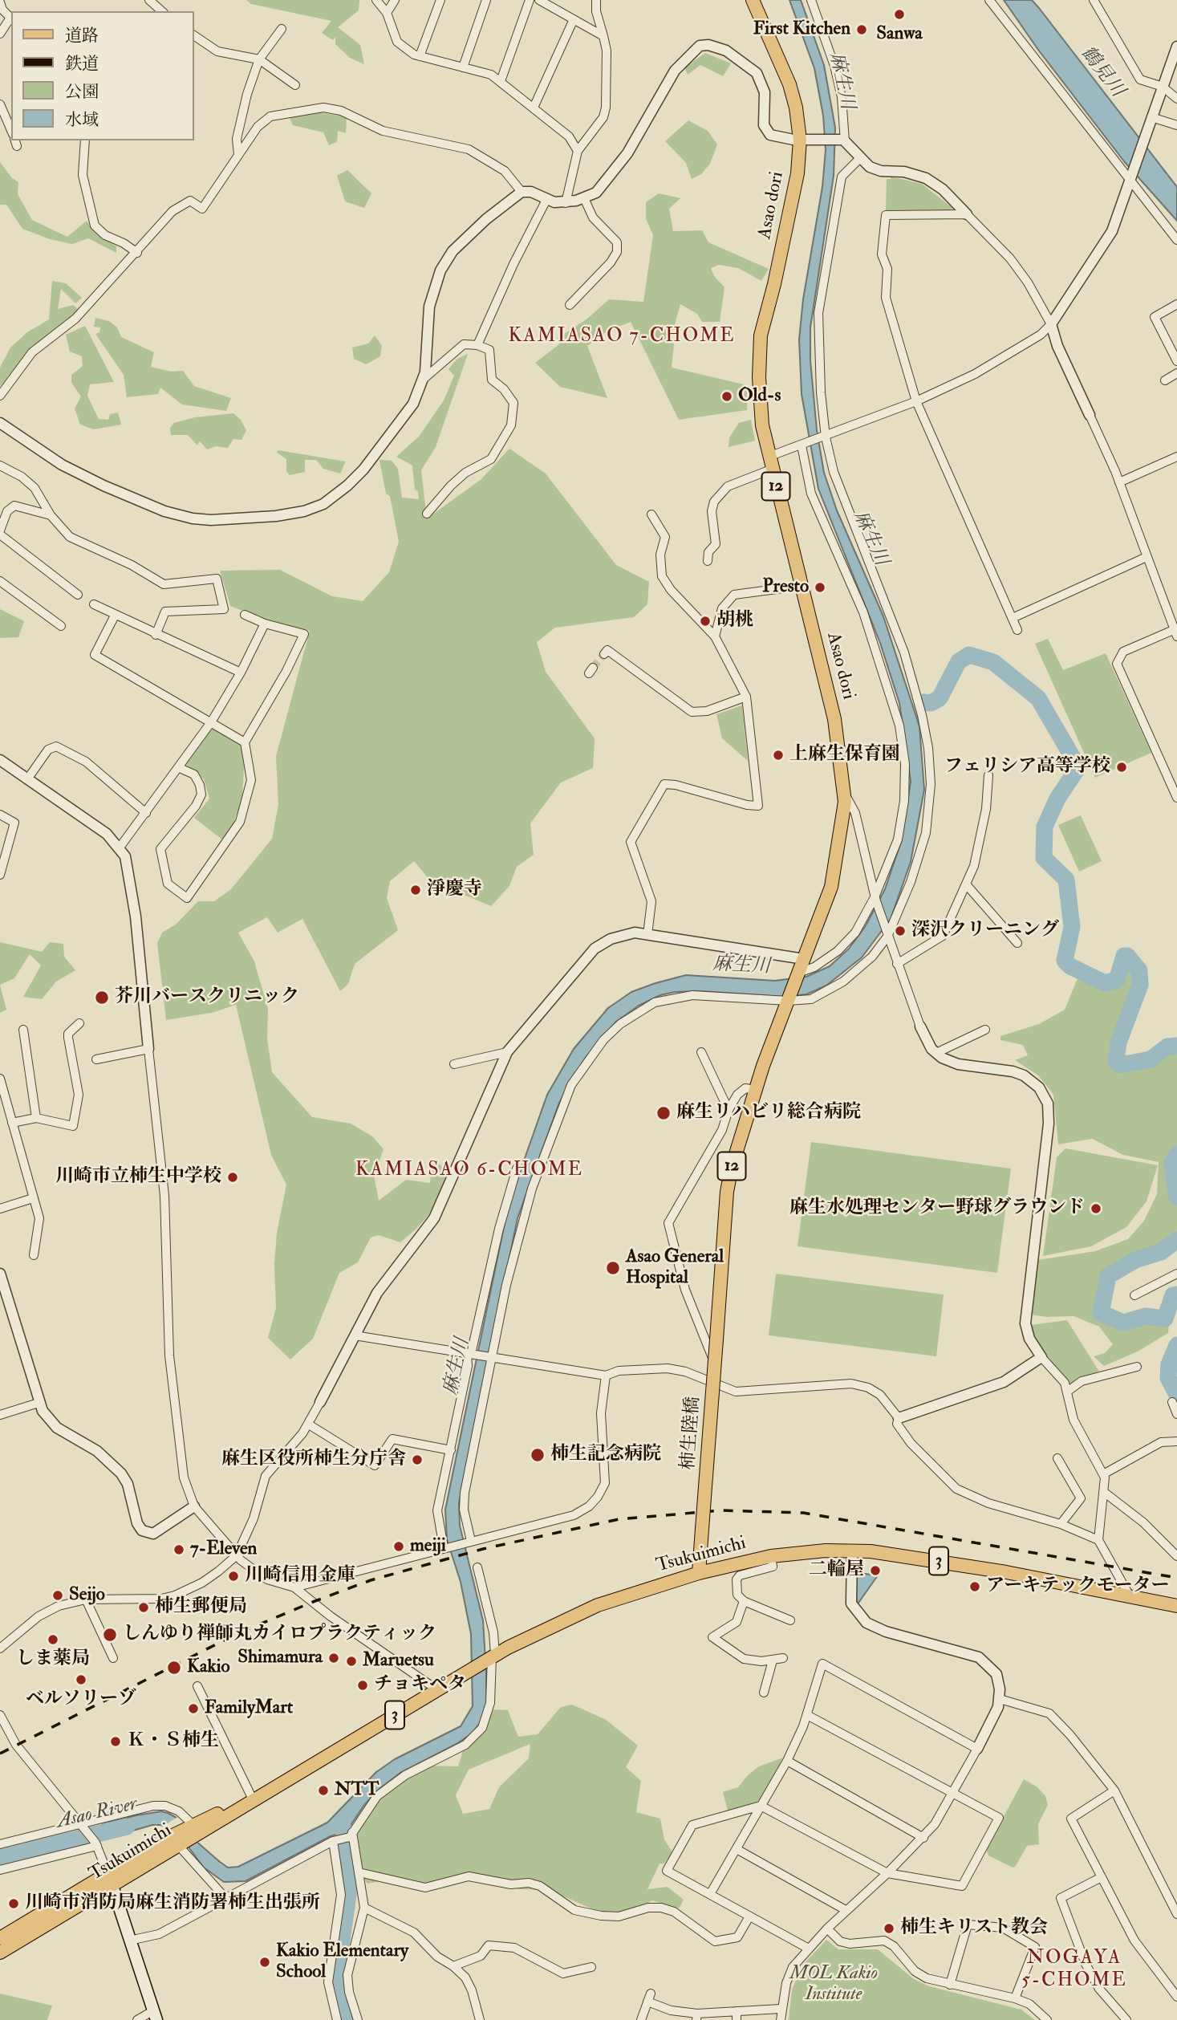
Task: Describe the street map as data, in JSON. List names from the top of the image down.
{
  "streets": {
    "main road": [
      "Asao dori",
      "12",
      "柿生陸橋",
      "Tsukuimichi",
      "3"
    ]
  },
  "crossings": [
    ["Asao dori", "柿生陸橋"],
    ["柿生陸橋", "Tsukuimichi"]
  ],
  "districts": ["KAMIASAO 7-CHOME", "KAMIASAO 6-CHOME", "NOGAYA 5-CHOME"],
  "water": ["鶴見川", "麻生川", "Asao River"],
  "parks": ["MOL Kakio Institute"],
  "places": [
    "Sanwa",
    "First Kitchen",
    "Old-s",
    "Presto",
    "胡桃",
    "上麻生保育園",
    "フェリシア高等学校",
    "淨慶寺",
    "深沢クリーニング",
    "芥川バースクリニック",
    "麻生リハビリ総合病院",
    "川崎市立柿生中学校",
    "麻生水処理センター野球グラウンド",
    "Asao General Hospital",
    "柿生記念病院",
    "麻生区役所柿生分庁舎",
    "meiji",
    "7-Eleven",
    "二輪屋",
    "川崎信用金庫",
    "アーキテックモーター",
    "Seijo",
    "柿生郵便局",
    "しんゆり禅師丸カイロプラクティック",
    "しま薬局",
    "Shimamura",
    "Maruetsu",
    "Kakio",
    "ベルソリーゾ",
    "チョキペタ",
    "FamilyMart",
    "Ｋ・Ｓ柿生",
    "NTT",
    "川崎市消防局麻生消防署柿生出張所",
    "柿生キリスト教会",
    "Kakio Elementary School"
  ],
  "legend": [
    "道路",
    "鉄道",
    "公園",
    "水域"
  ]
}
